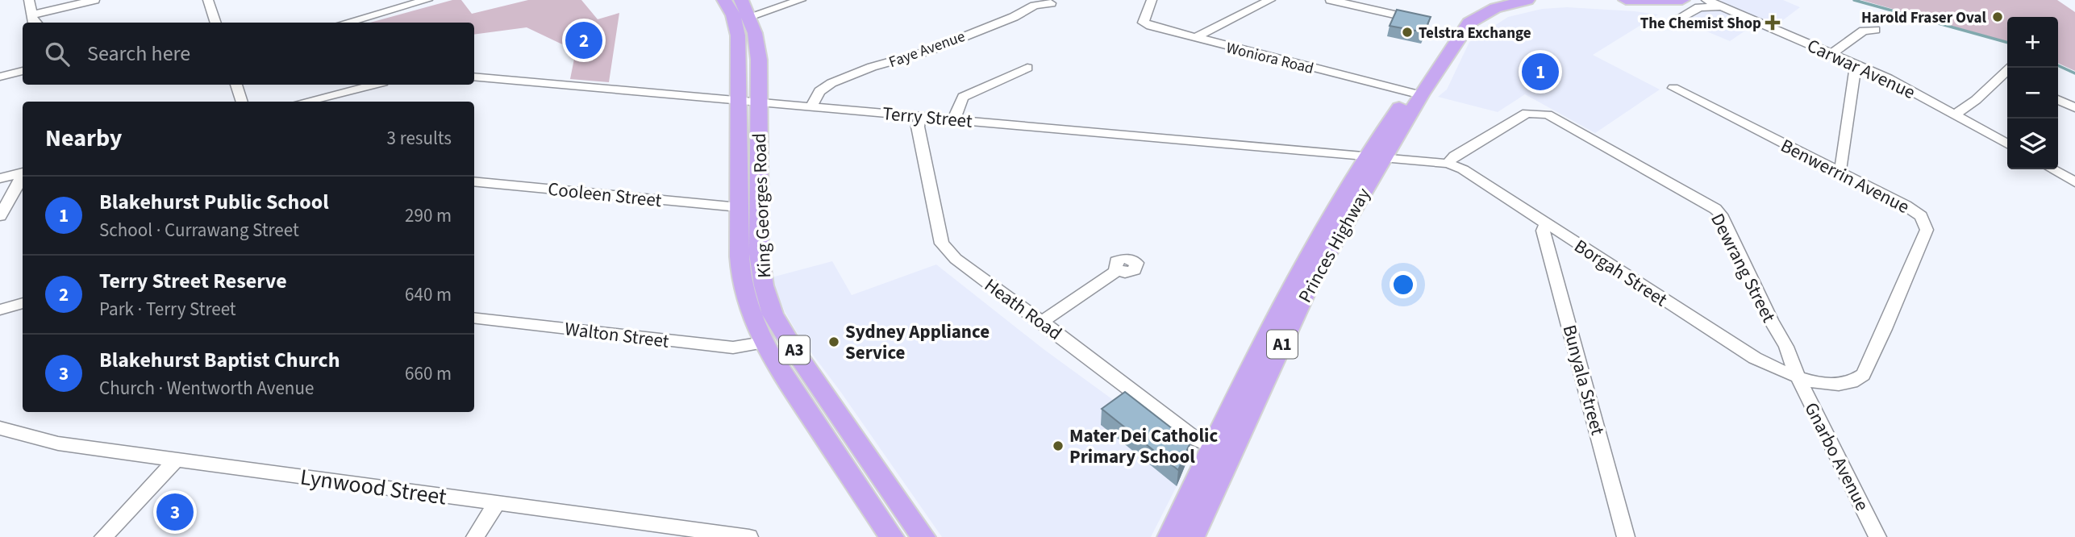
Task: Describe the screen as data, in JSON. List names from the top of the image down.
{
  "streets": {
    "highway": [
      "King Georges Road",
      "Princes Highway",
      "A1",
      "A3"
    ],
    "street": [
      "Faye Avenue",
      "Woniora Road",
      "Carwar Avenue",
      "Terry Street",
      "Benwerrin Avenue",
      "Cooleen Street",
      "Dewrang Street",
      "Borgah Street",
      "Heath Road",
      "Walton Street",
      "Bunyala Street",
      "Gnarbo Avenue",
      "Lynwood Street"
    ]
  },
  "crossings": [
    ["Faye Avenue", "Terry Street"],
    ["Woniora Road", "Princes Highway"],
    ["Terry Street", "King Georges Road"],
    ["Terry Street", "Princes Highway"],
    ["Terry Street", "Dewrang Street"],
    ["Terry Street", "Borgah Street"],
    ["Terry Street", "Heath Road"],
    ["Benwerrin Avenue", "Dewrang Street"],
    ["Benwerrin Avenue", "Borgah Street"],
    ["Benwerrin Avenue", "Gnarbo Avenue"],
    ["Cooleen Street", "King Georges Road"],
    ["King Georges Road", "Walton Street"],
    ["Princes Highway", "Heath Road"],
    ["Dewrang Street", "Borgah Street"],
    ["Dewrang Street", "Gnarbo Avenue"],
    ["Borgah Street", "Bunyala Street"],
    ["Borgah Street", "Gnarbo Avenue"]
  ],
  "places": {
    "other": [
      "Harold Fraser Oval",
      "Telstra Exchange",
      "Sydney Appliance Service",
      "Mater Dei Catholic Primary School"
    ],
    "health": ["The Chemist Shop"]
  },
  "page": {
    "map_buttons": ["+", "−"],
    "pins": ["2", "1", "3"],
    "search": "Search here",
    "heading": ["Nearby", "3 results"],
    "list": [
      {
        "mark": "1",
        "name": "Blakehurst Public School",
        "note": "School · Currawang Street",
        "value": "290 m"
      },
      {
        "mark": "2",
        "name": "Terry Street Reserve",
        "note": "Park · Terry Street",
        "value": "640 m"
      },
      {
        "mark": "3",
        "name": "Blakehurst Baptist Church",
        "note": "Church · Wentworth Avenue",
        "value": "660 m"
      }
    ]
  }
}
